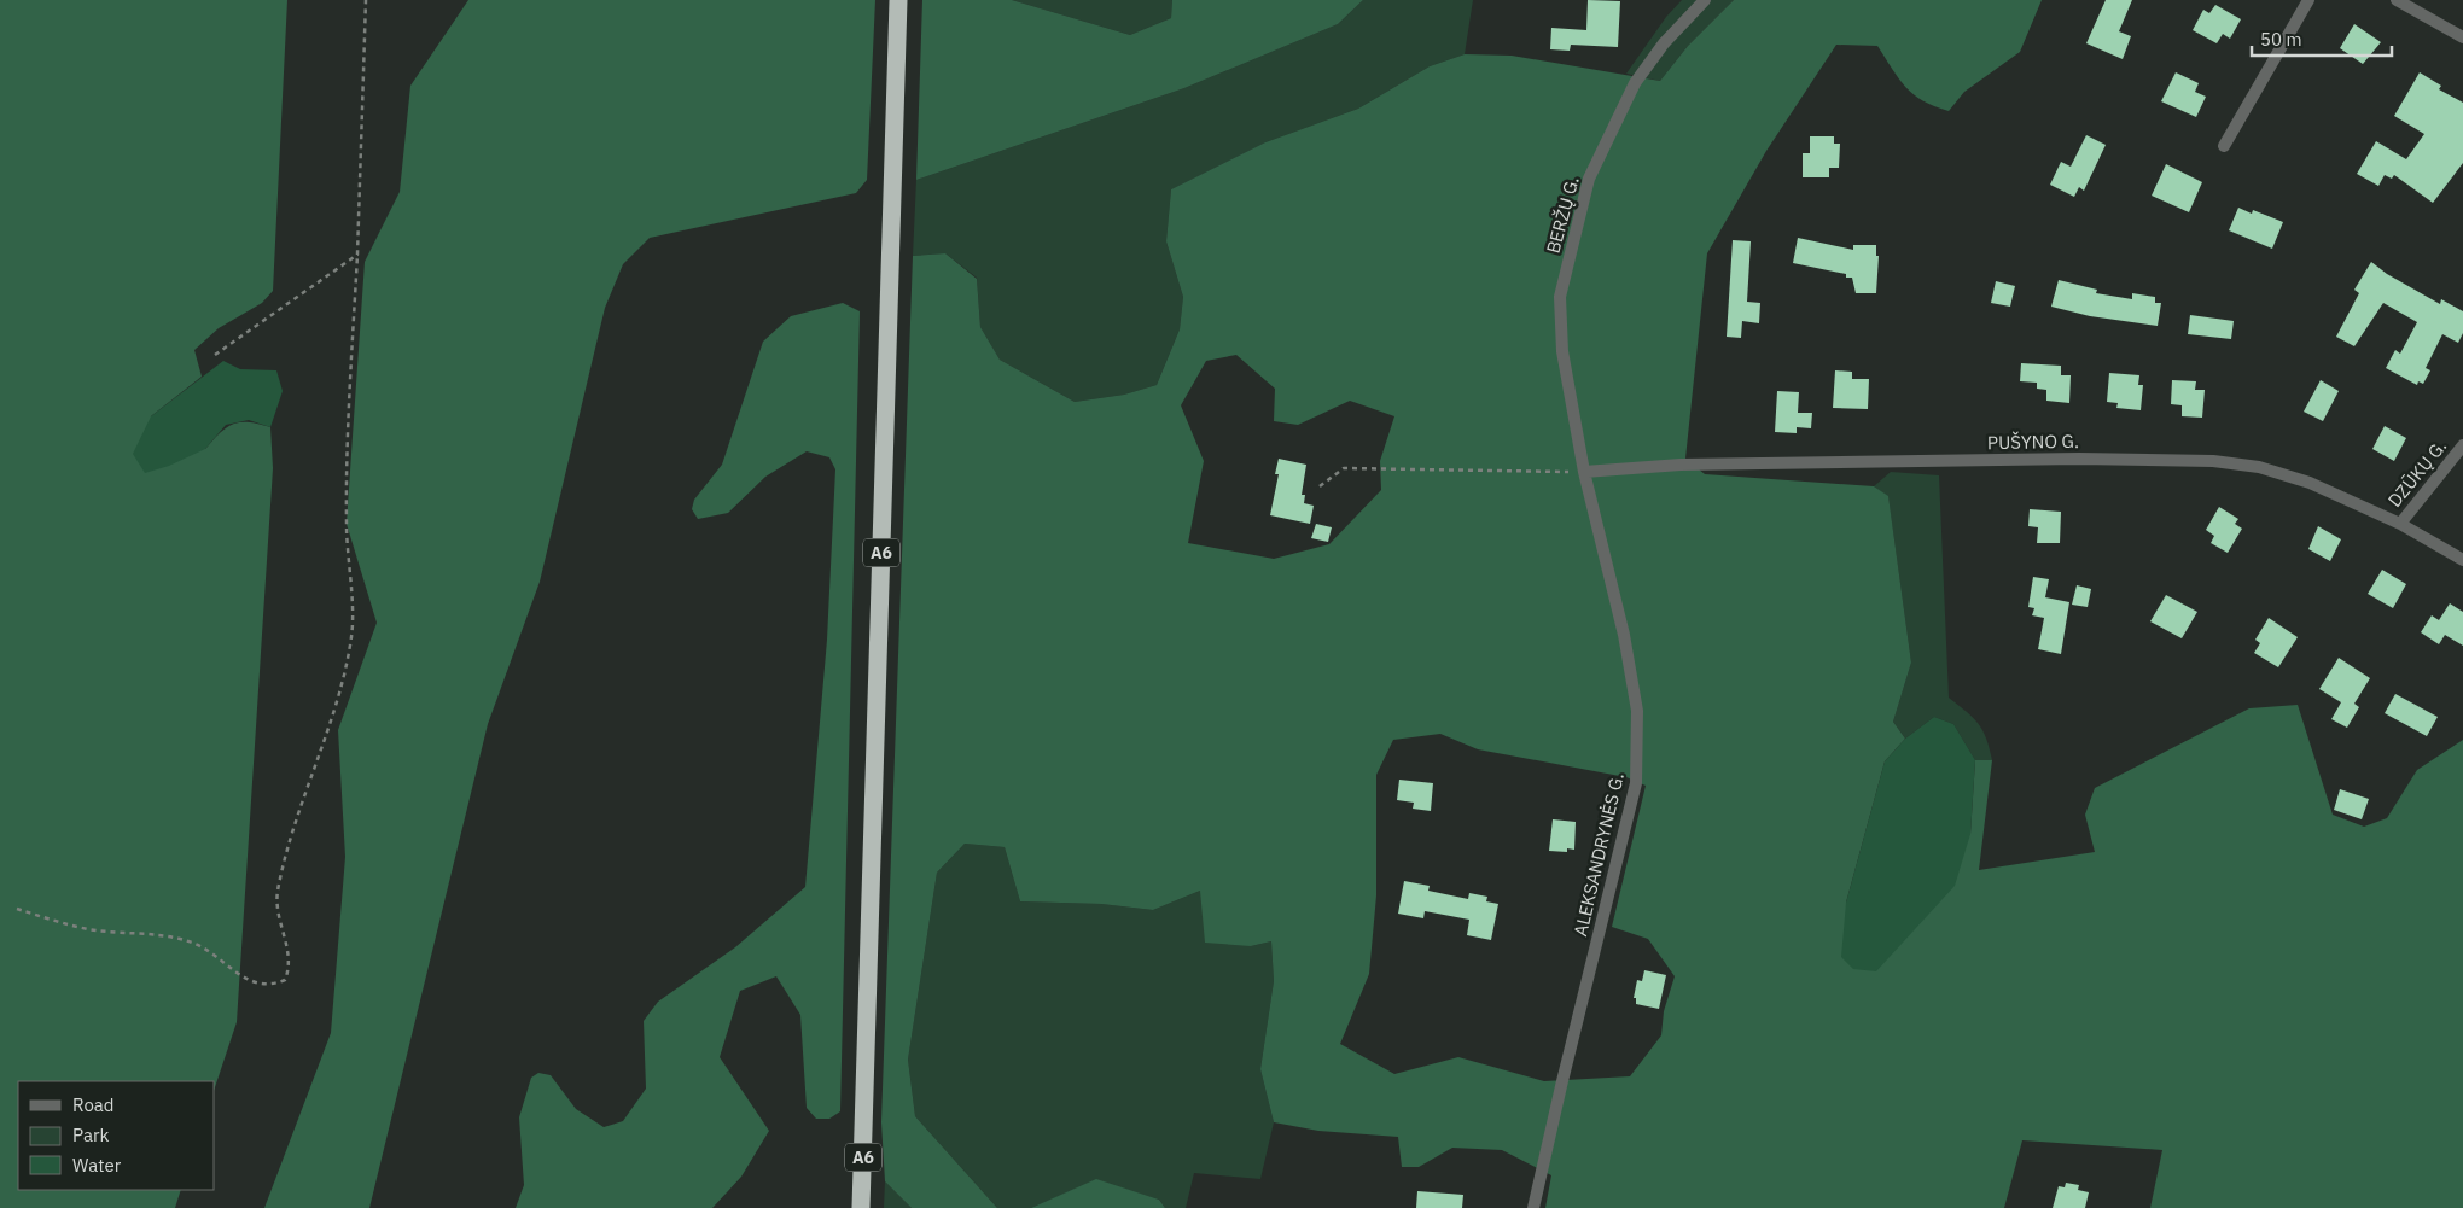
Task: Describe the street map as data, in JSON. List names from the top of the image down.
{
  "streets": {
    "highway": ["A6"],
    "street": [
      "BERŽŲ G.",
      "PUŠYNO G.",
      "DZŪKŲ G.",
      "ALEKSANDRYNĖS G."
    ]
  },
  "crossings": [
    ["BERŽŲ G.", "PUŠYNO G."],
    ["BERŽŲ G.", "ALEKSANDRYNĖS G."],
    ["PUŠYNO G.", "DZŪKŲ G."],
    ["PUŠYNO G.", "ALEKSANDRYNĖS G."]
  ],
  "legend": ["Road", "Park", "Water"],
  "scale_bar": "50 m"
}
